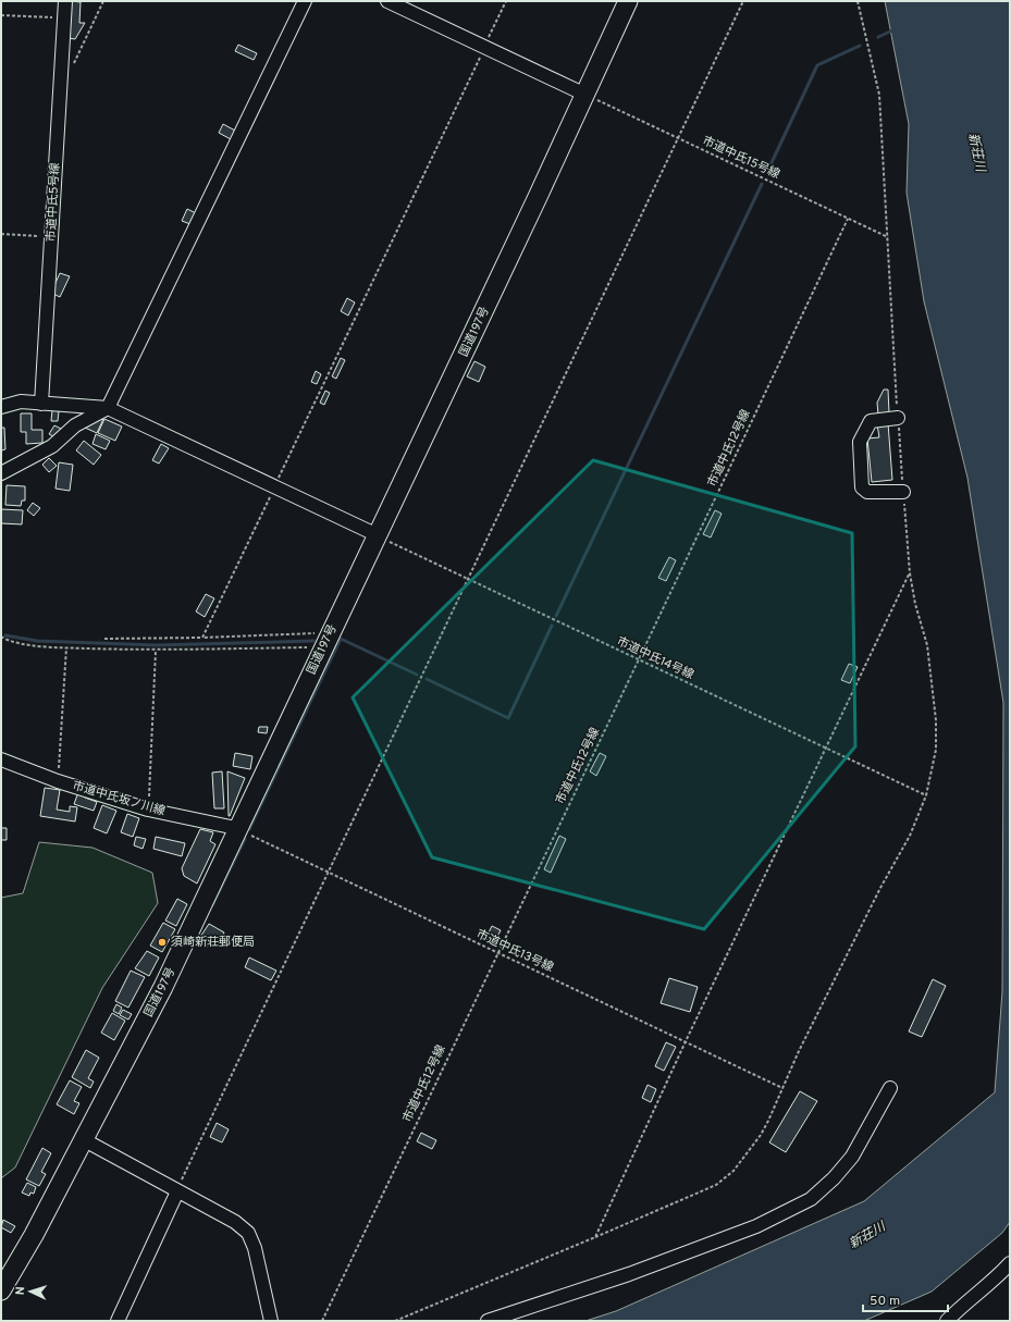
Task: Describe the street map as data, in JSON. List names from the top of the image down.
{
  "streets": {
    "highway": ["国道197号"],
    "street": ["市道中氏5号線", "市道中氏坂ノ川線"],
    "path": [
      "市道中氏15号線",
      "市道中氏12号線",
      "市道中氏14号線",
      "市道中氏13号線"
    ]
  },
  "crossings": [
    ["市道中氏15号線", "国道197号"],
    ["市道中氏15号線", "市道中氏12号線"],
    ["国道197号", "市道中氏14号線"],
    ["国道197号", "市道中氏坂ノ川線"],
    ["国道197号", "市道中氏13号線"],
    ["市道中氏12号線", "市道中氏14号線"],
    ["市道中氏12号線", "市道中氏13号線"],
    ["市道中氏坂ノ川線", "市道中氏13号線"]
  ],
  "water": ["新荘川"],
  "places": ["須崎新荘郵便局"],
  "scale_bar": "50 m",
  "north": "left"
}
